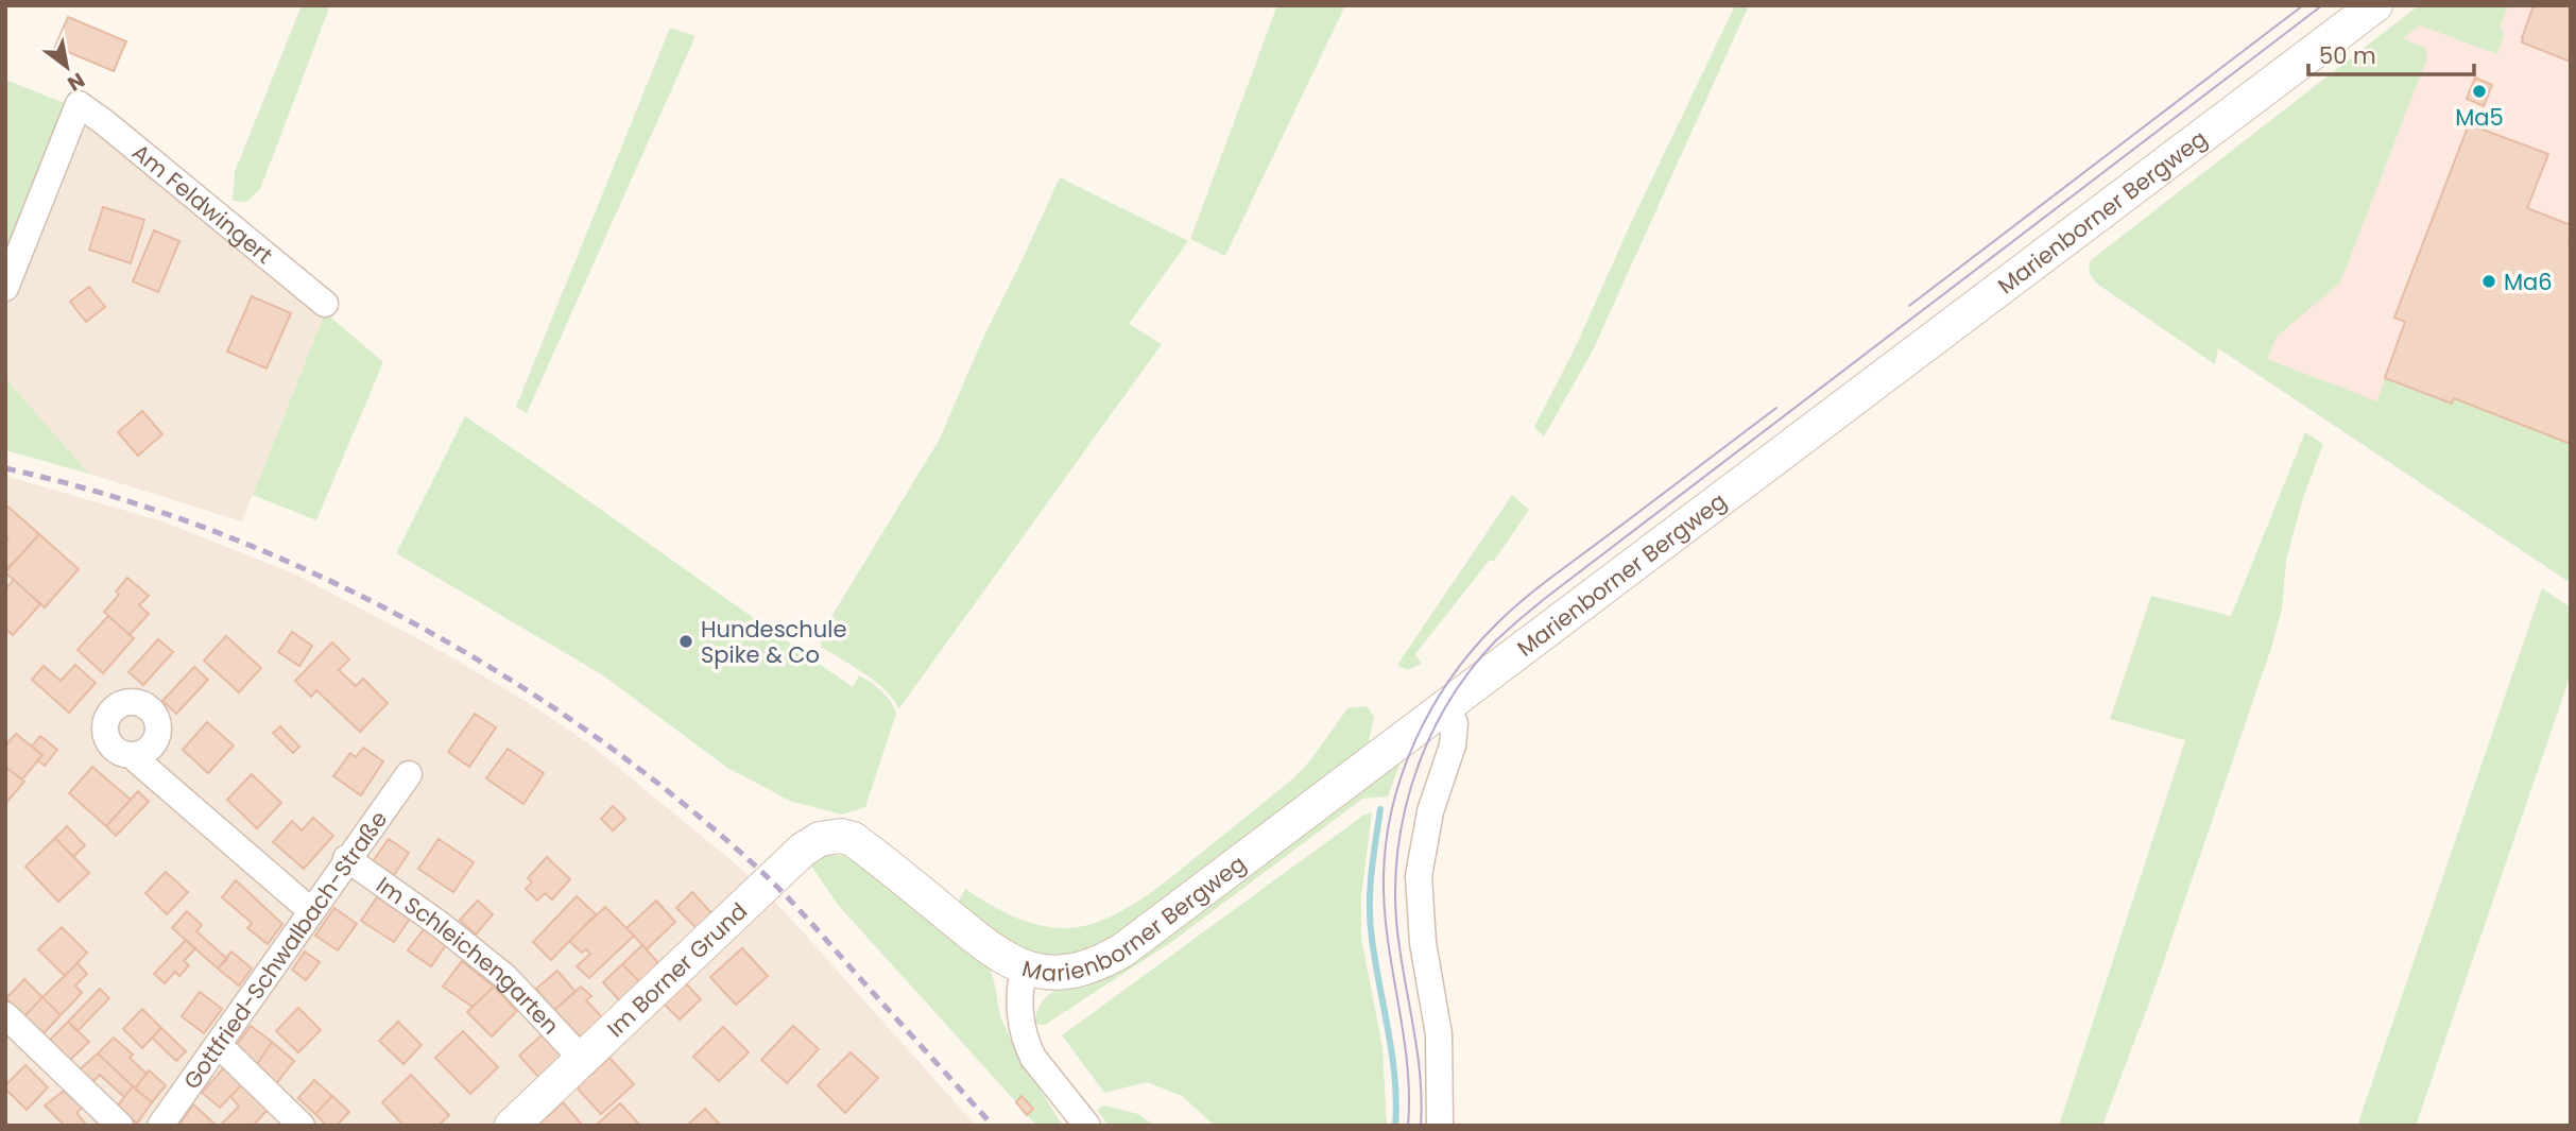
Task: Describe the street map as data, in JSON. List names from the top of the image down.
{
  "streets": {
    "street": [
      "Am Feldwingert",
      "Marienborner Bergweg",
      "Gottfried-Schwalbach-Straße",
      "Im Schleichengarten",
      "Im Borner Grund"
    ]
  },
  "crossings": [
    ["Marienborner Bergweg", "Im Borner Grund"],
    ["Gottfried-Schwalbach-Straße", "Im Schleichengarten"],
    ["Im Schleichengarten", "Im Borner Grund"]
  ],
  "places": ["Ma5", "Ma6", "Hundeschule Spike & Co"],
  "scale_bar": "50 m",
  "north": "bottom right"
}
